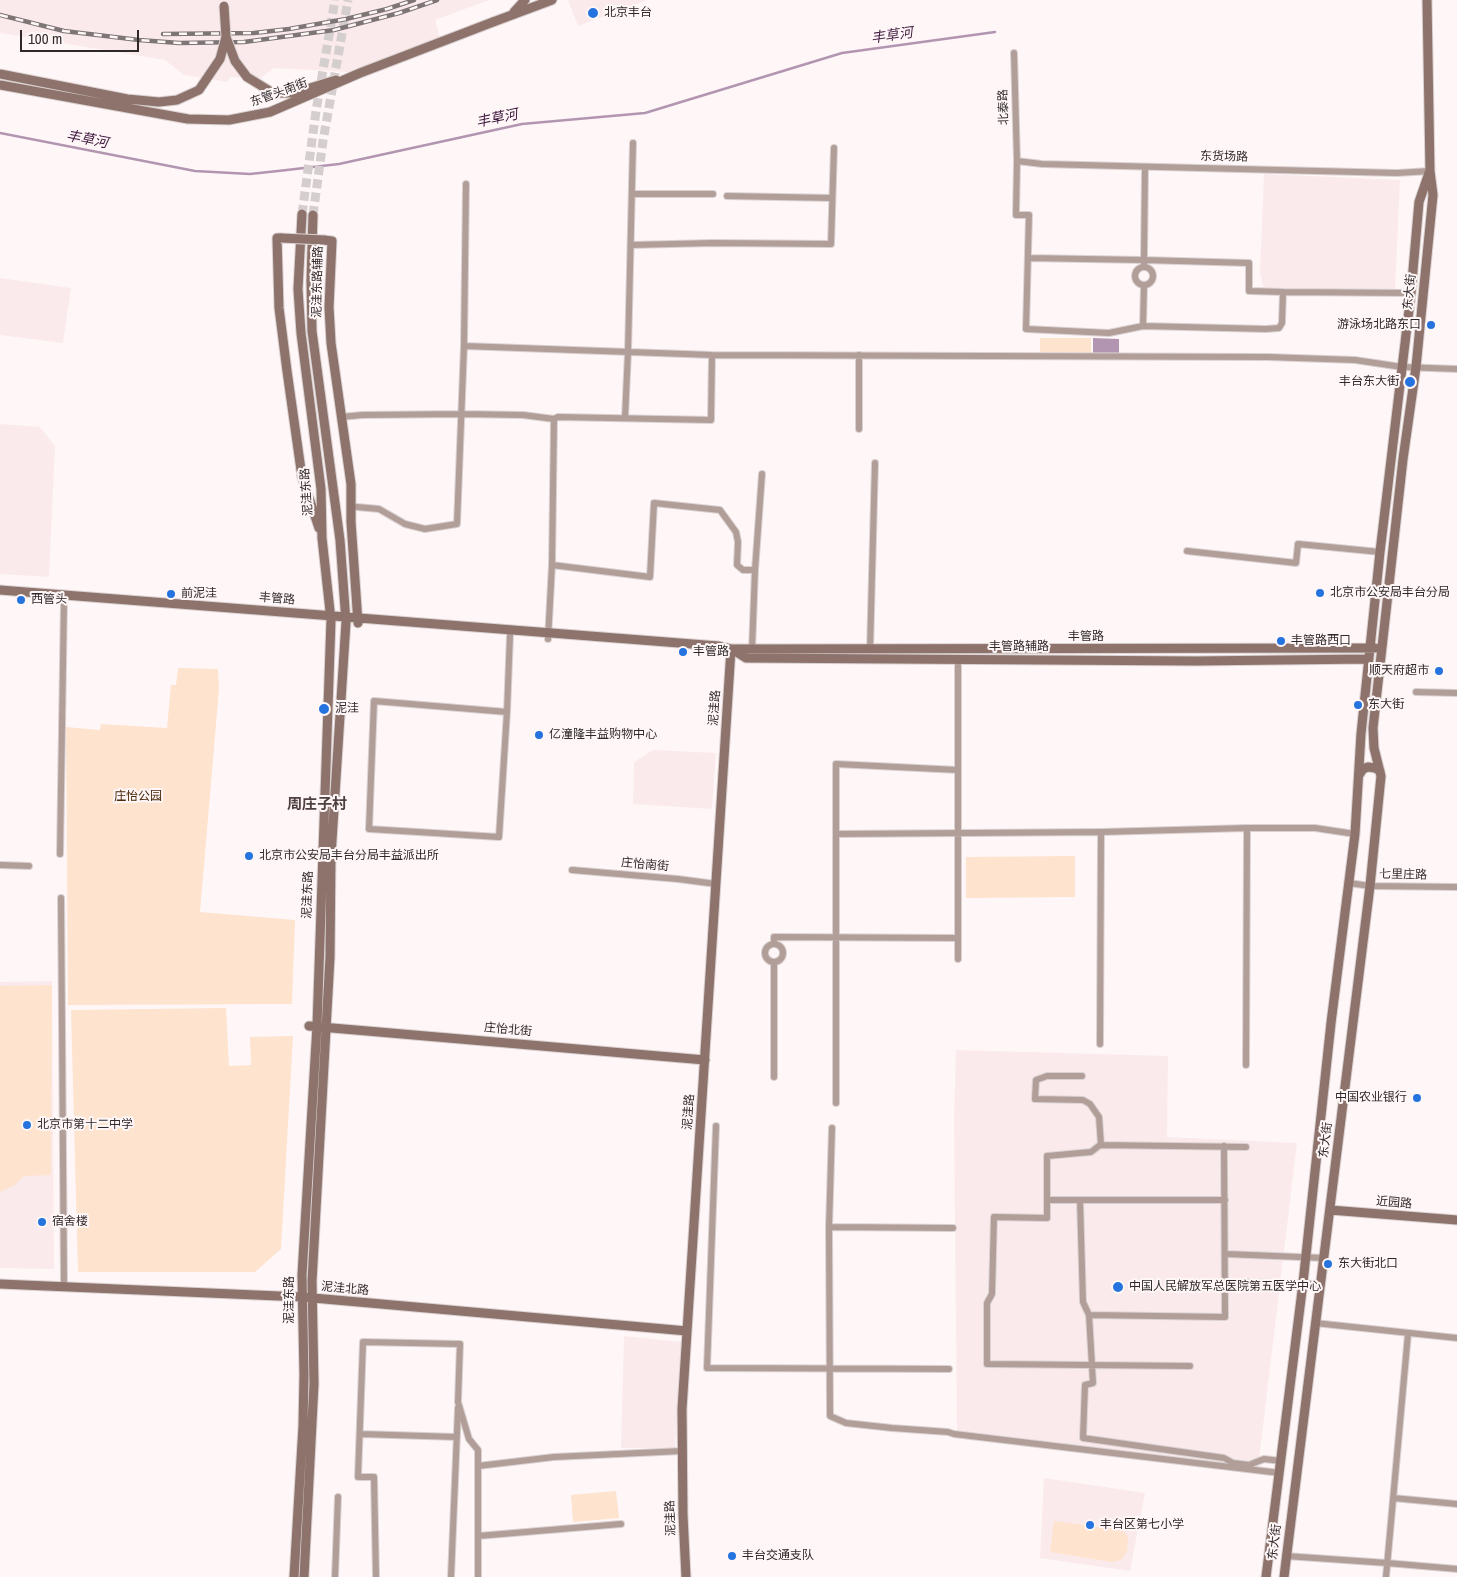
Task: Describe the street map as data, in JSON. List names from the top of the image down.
{
  "streets": {
    "main road": [
      "东管头南街",
      "泥洼东路辅路",
      "东大街",
      "泥洼东路",
      "丰管路",
      "丰管路辅路",
      "泥洼路",
      "庄怡北街",
      "近园路",
      "泥洼北路"
    ],
    "street": [
      "北泰路",
      "东货场路",
      "庄怡南街",
      "七里庄路"
    ]
  },
  "crossings": [
    ["北泰路", "东货场路"],
    ["东货场路", "东大街"],
    ["泥洼东路辅路", "泥洼东路"],
    ["泥洼东路辅路", "丰管路"],
    ["东大街", "丰管路"],
    ["东大街", "丰管路辅路"],
    ["东大街", "七里庄路"],
    ["东大街", "近园路"],
    ["泥洼东路", "丰管路"],
    ["泥洼东路", "庄怡北街"],
    ["泥洼东路", "泥洼北路"],
    ["丰管路", "丰管路辅路"],
    ["丰管路", "泥洼路"],
    ["丰管路辅路", "泥洼路"],
    ["泥洼路", "庄怡南街"],
    ["泥洼路", "庄怡北街"],
    ["泥洼路", "泥洼北路"]
  ],
  "districts": ["周庄子村"],
  "water": ["丰草河"],
  "parks": ["庄怡公园"],
  "places": [
    "北京丰台",
    "游泳场北路东口",
    "丰台东大街",
    "北京市公安局丰台分局",
    "前泥洼",
    "西管头",
    "丰管路西口",
    "丰管路",
    "顺天府超市",
    "东大街",
    "泥洼",
    "亿潼隆丰益购物中心",
    "北京市公安局丰台分局丰益派出所",
    "中国农业银行",
    "北京市第十二中学",
    "宿舍楼",
    "东大街北口",
    "中国人民解放军总医院第五医学中心",
    "丰台区第七小学",
    "丰台交通支队"
  ],
  "scale_bar": "100 m"
}
